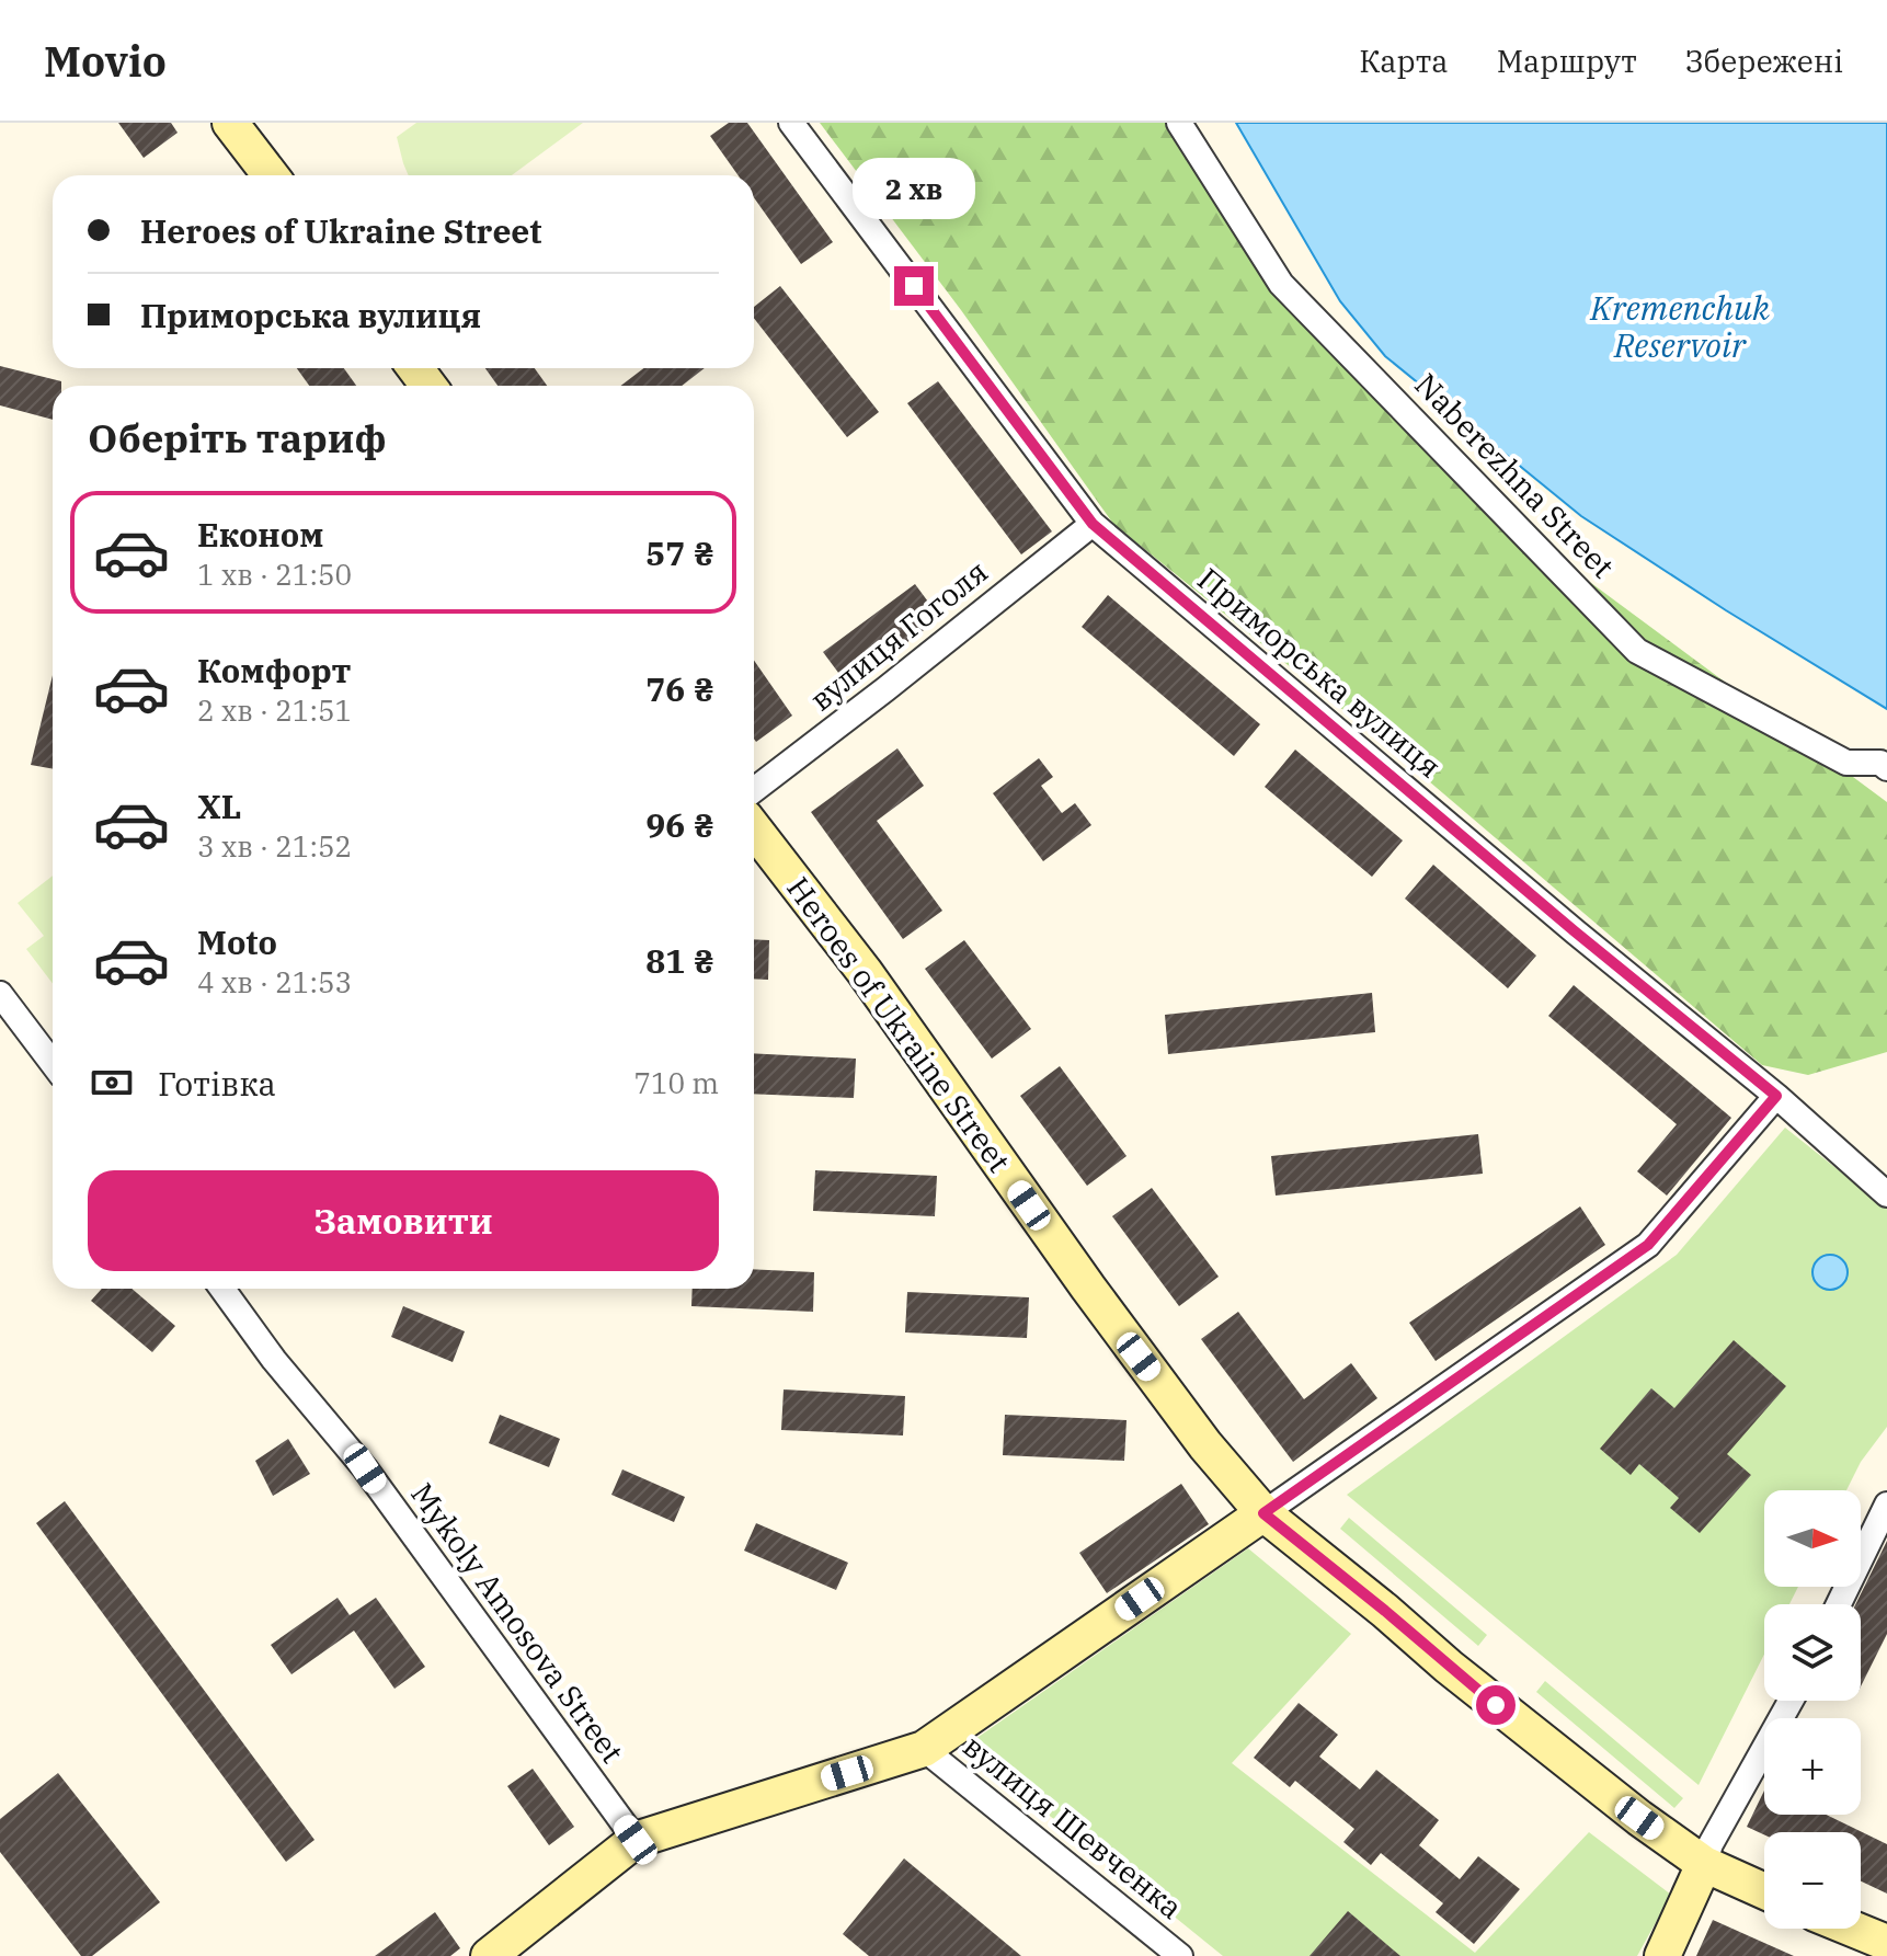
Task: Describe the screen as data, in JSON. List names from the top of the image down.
{
  "streets": {
    "main road": ["Heroes of Ukraine Street"],
    "street": [
      "Naberezhna Street",
      "вулиця Гоголя",
      "Приморська вулиця",
      "Mykoly Amosova Street",
      "вулиця Шевченка"
    ]
  },
  "crossings": [
    ["вулиця Гоголя", "Приморська вулиця"]
  ],
  "water": ["Kremenchuk Reservoir"],
  "north": "right",
  "page": {
    "header": "Movio",
    "nav": ["Карта", "Маршрут", "Збережені"],
    "bubble": "2 хв",
    "banner": ["Heroes of Ukraine Street", "Приморська вулиця"],
    "heading": "Оберіть тариф",
    "list": [
      {
        "name": "Економ",
        "note": "1 хв · 21:50",
        "value": "57 ₴"
      },
      {
        "name": "Комфорт",
        "note": "2 хв · 21:51",
        "value": "76 ₴"
      },
      {
        "name": "XL",
        "note": "3 хв · 21:52",
        "value": "96 ₴"
      },
      {
        "name": "Moto",
        "note": "4 хв · 21:53",
        "value": "81 ₴"
      }
    ],
    "pay": ["Готівка", "710 m"],
    "buttons": "Замовити",
    "map_buttons": ["+", "−"]
  }
}
